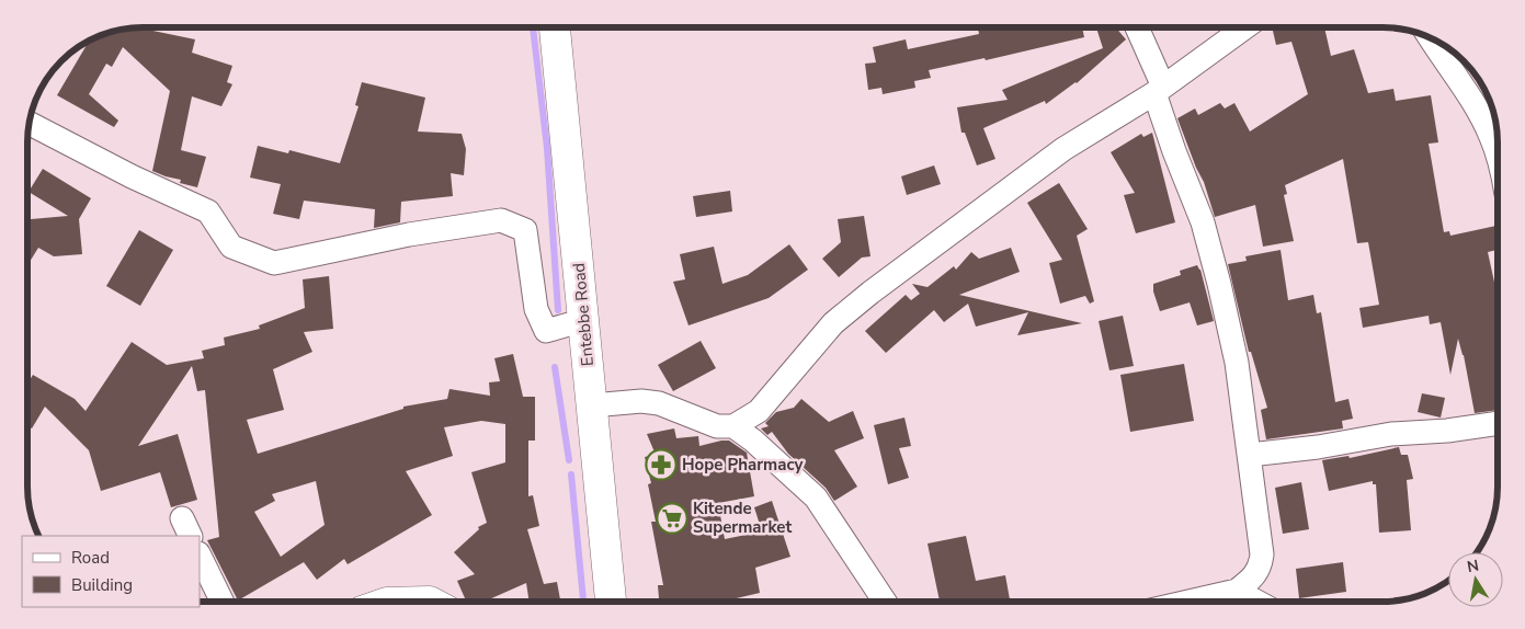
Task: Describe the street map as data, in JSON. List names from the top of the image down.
{
  "streets": {
    "main road": ["Entebbe Road"]
  },
  "places": {
    "pharmacy": ["Hope Pharmacy"],
    "supermarket": ["Kitende Supermarket"]
  },
  "legend": ["Road", "Building"],
  "north": "top"
}
